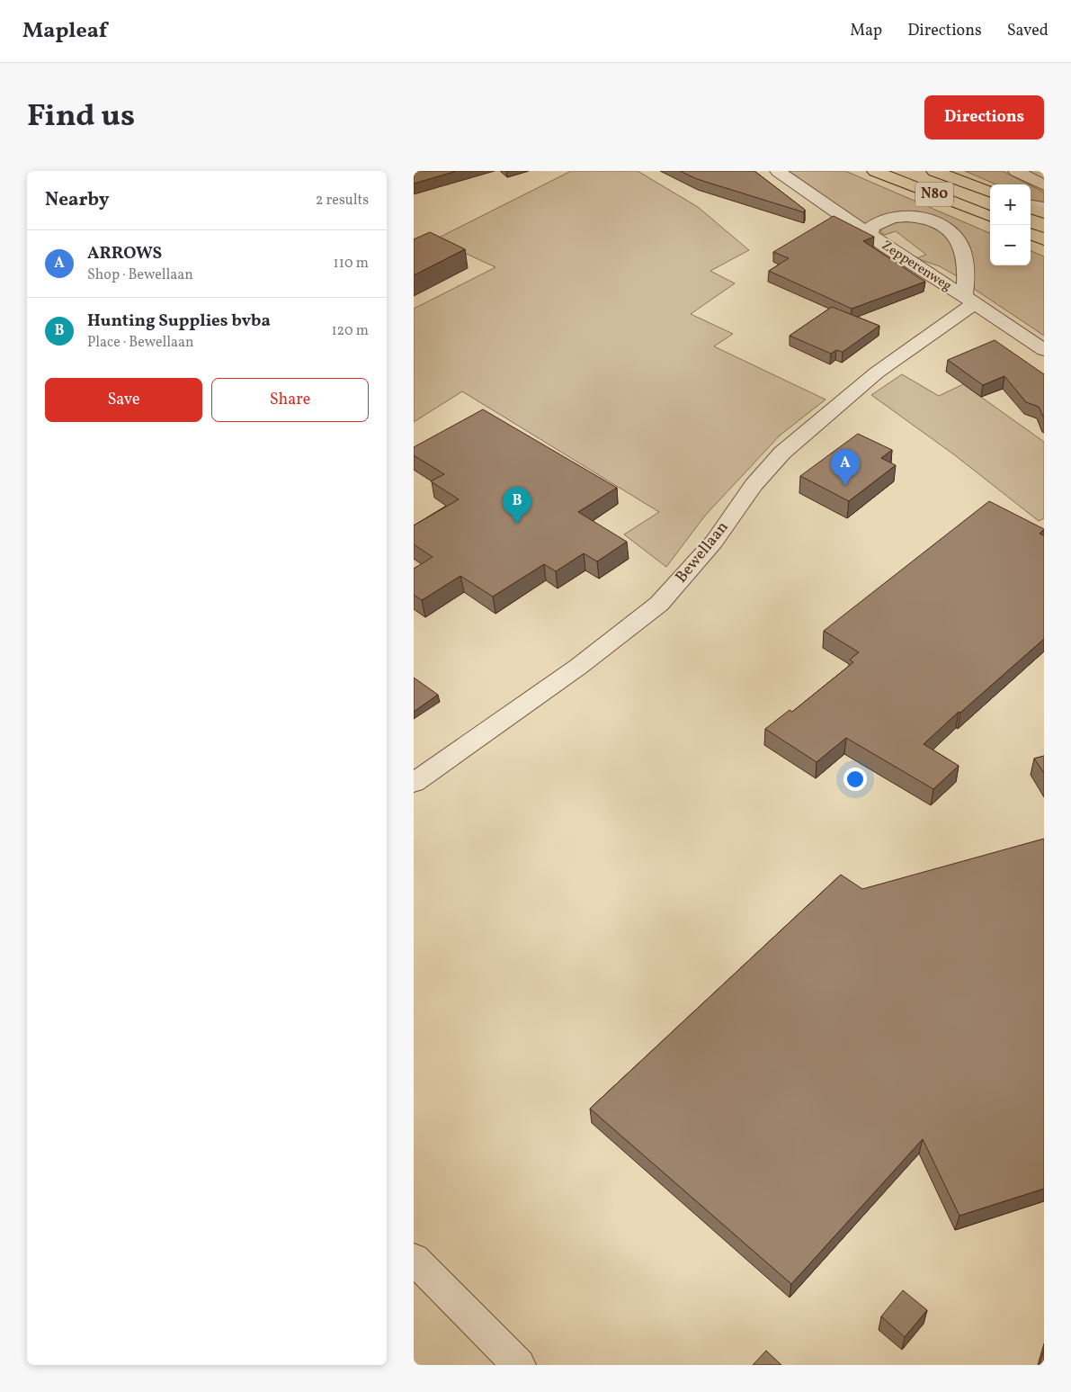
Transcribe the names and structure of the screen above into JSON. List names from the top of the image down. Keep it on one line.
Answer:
{"streets":{"highway":["N80"],"street":["Zepperenweg","Bewellaan"]},"crossings":[["Zepperenweg","Bewellaan"]],"page":{"header":"Mapleaf","nav":["Map","Directions","Saved"],"title":"Find us","buttons":["Directions",["Save","Share"]],"heading":["Nearby","2 results"],"map_buttons":["+","−"],"list":[{"mark":"A","name":"ARROWS","note":"Shop · Bewellaan","value":"110 m"},{"mark":"B","name":"Hunting Supplies bvba","note":"Place · Bewellaan","value":"120 m"}],"pins":["A","B"]}}
